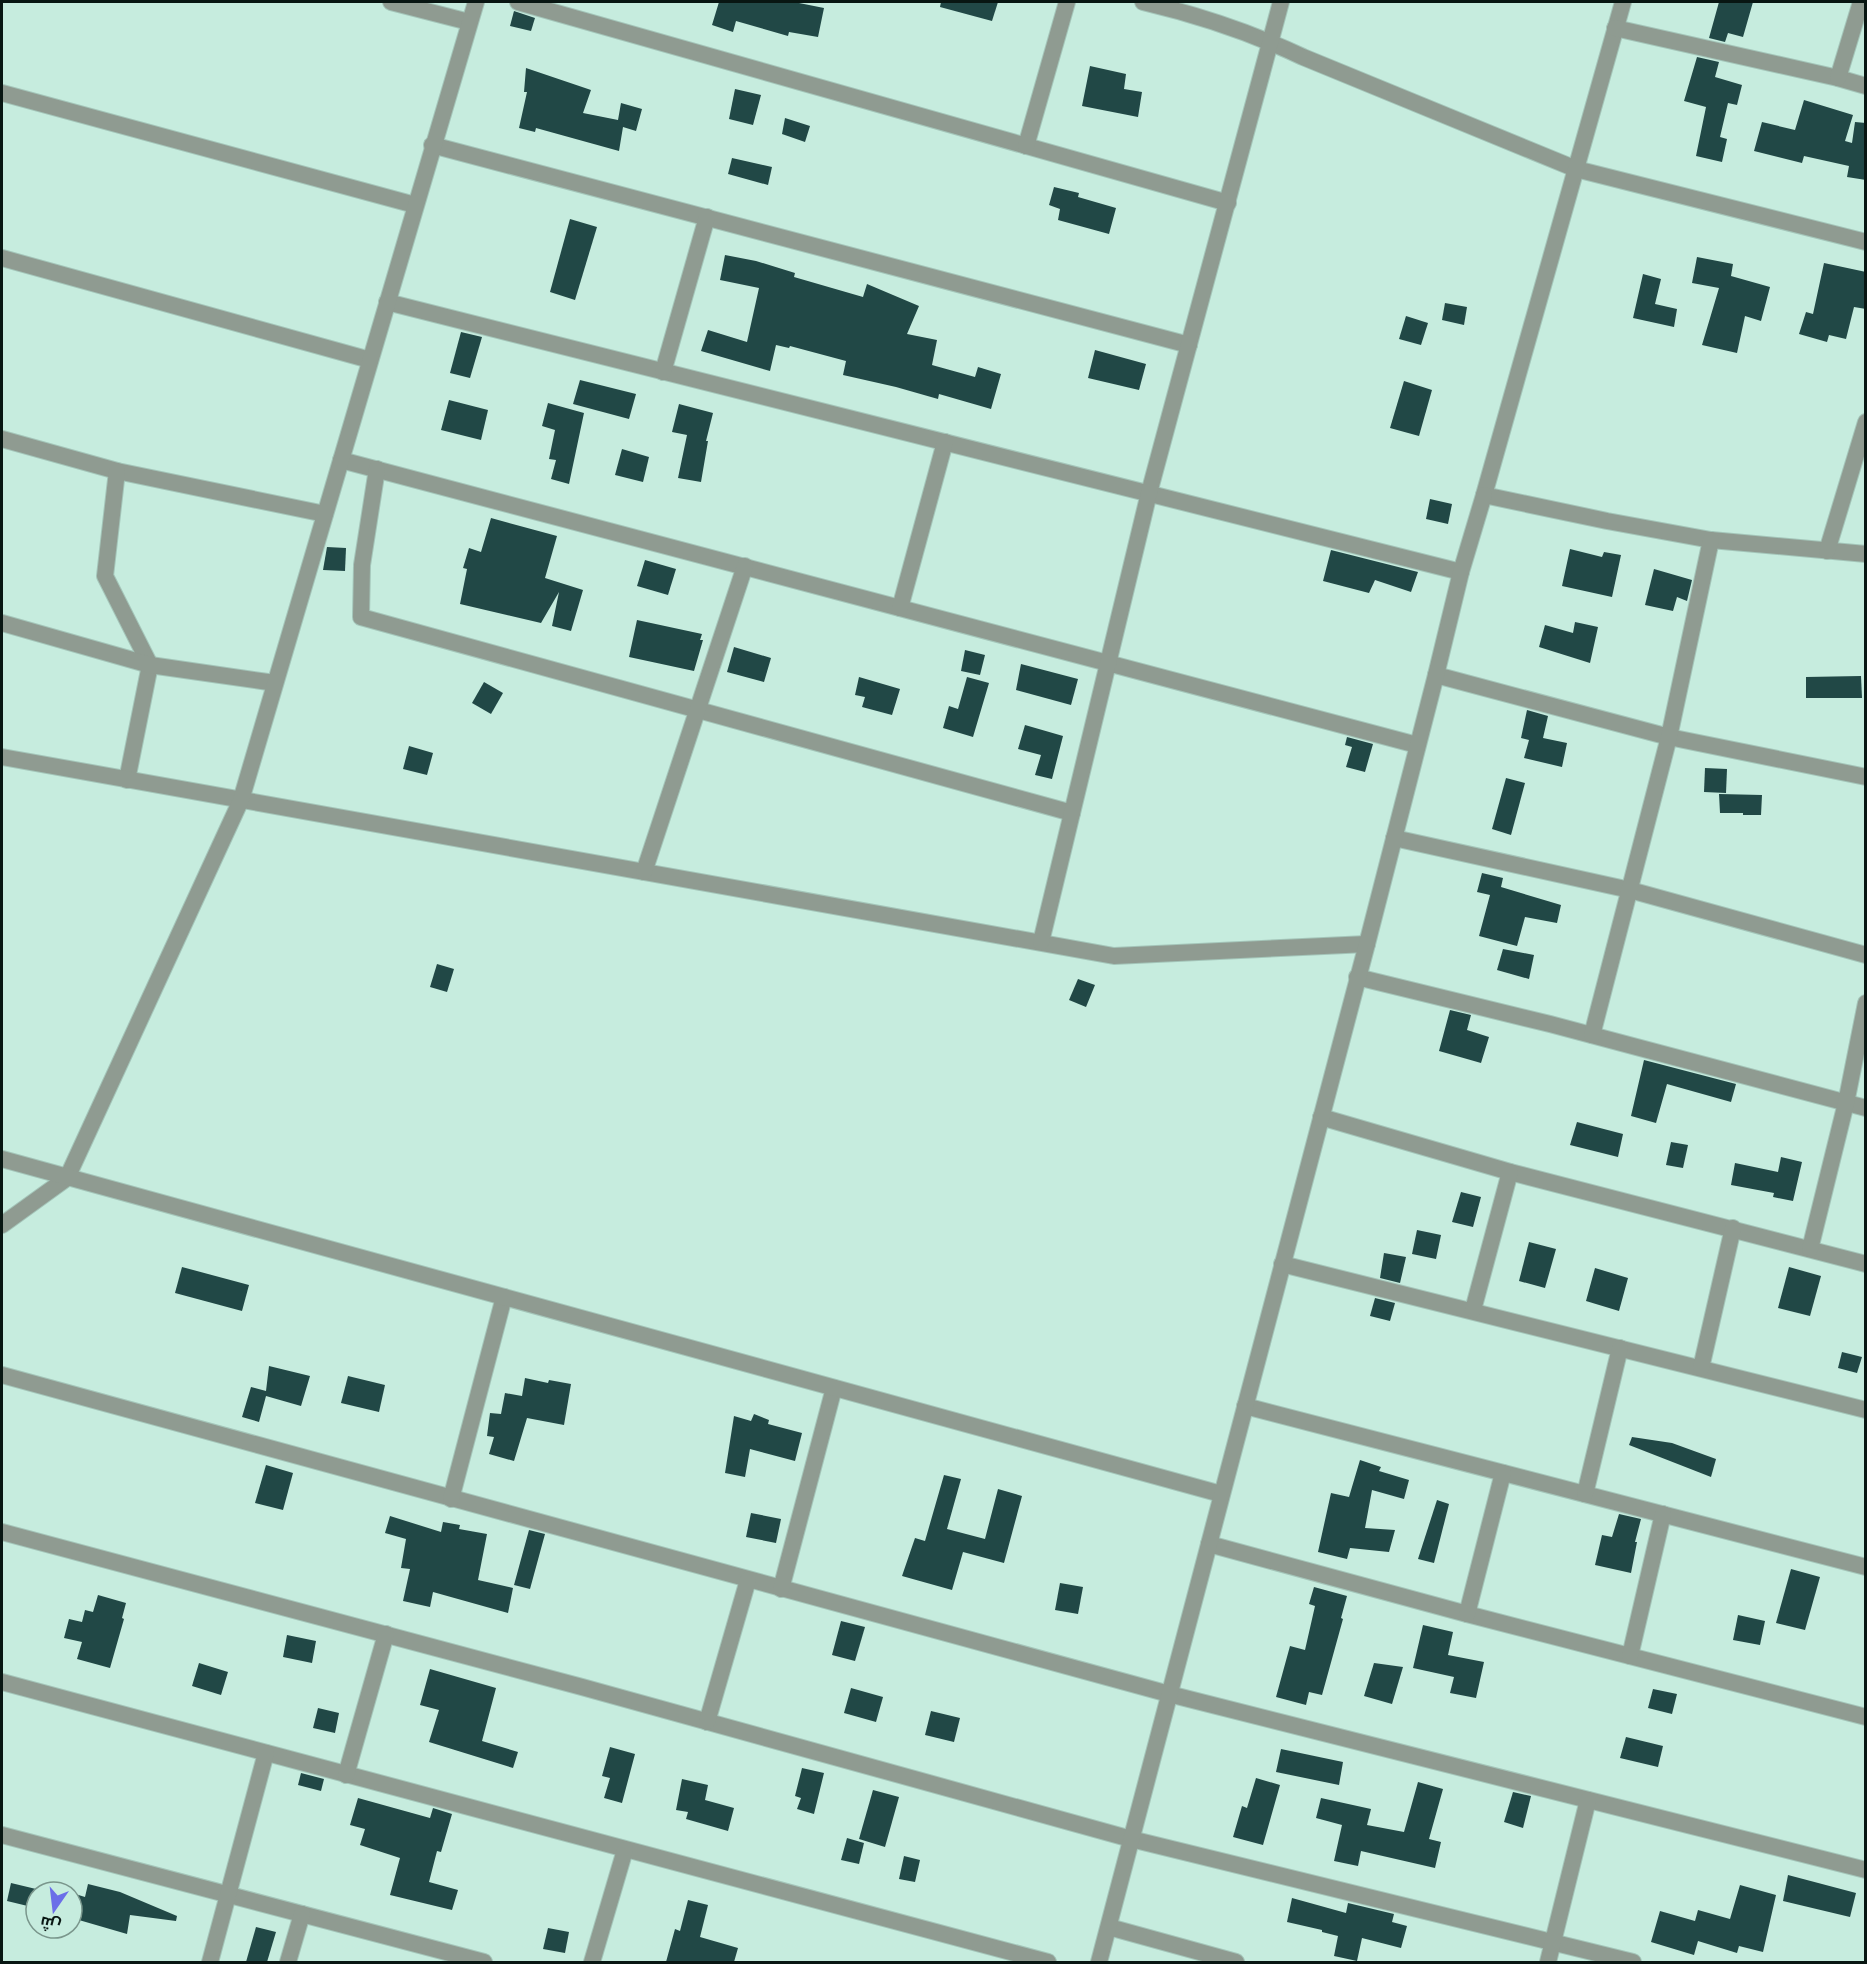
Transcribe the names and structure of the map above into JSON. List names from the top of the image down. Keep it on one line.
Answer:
{"north":"bottom"}
